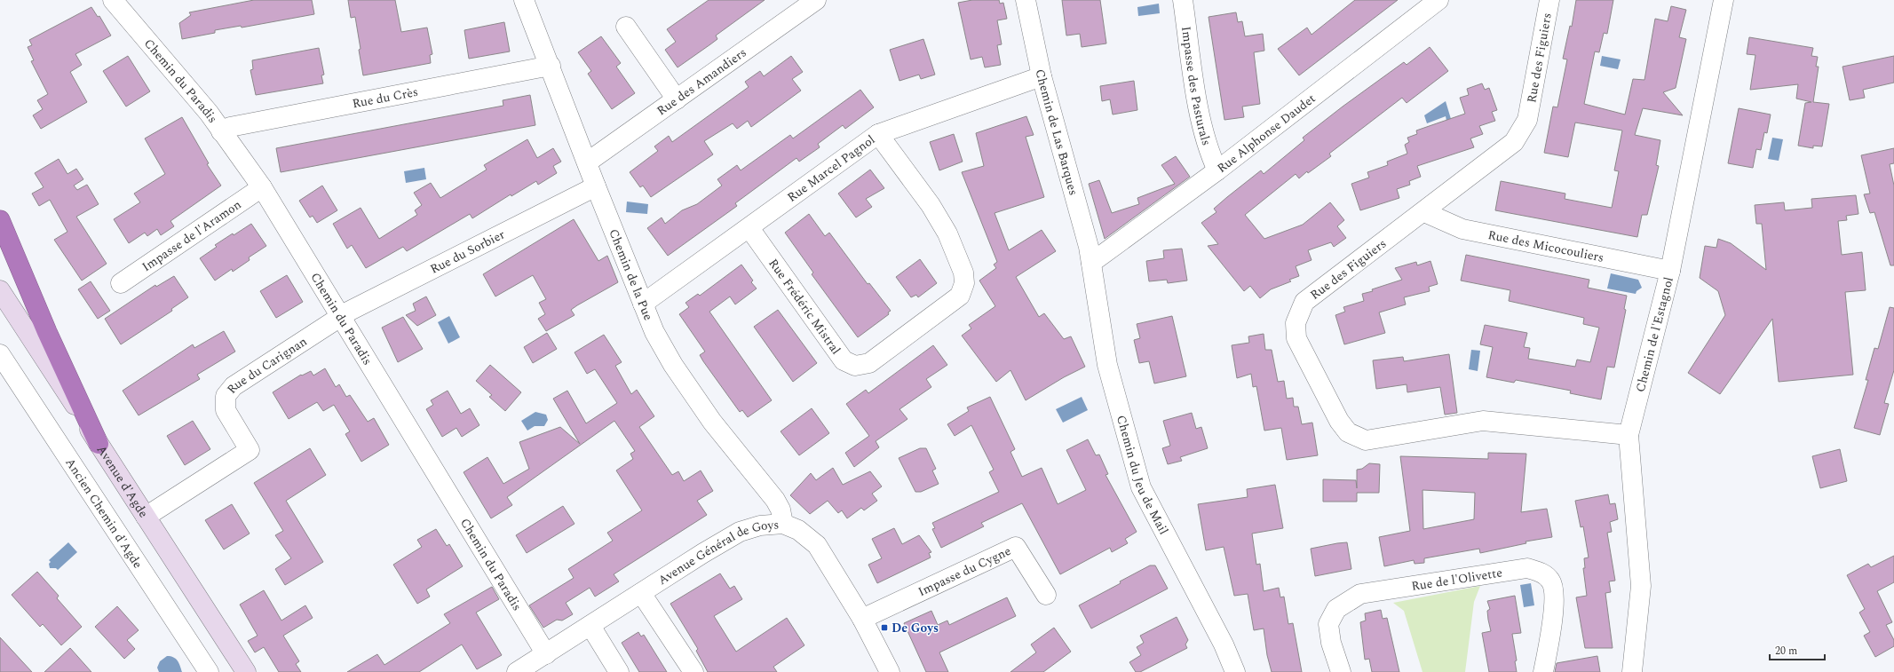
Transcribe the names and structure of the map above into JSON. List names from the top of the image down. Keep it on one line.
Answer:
{"streets":{"main road":["Avenue d'Agde"],"street":["Rue des Figuiers","Chemin du Paradis","Rue des Amandiers","Impasse des Pasturals","Rue du Crès","Chemin de Las Barques","Rue Alphonse Daudet","Rue Marcel Pagnol","Impasse de l'Aramon","Rue des Micocouliers","Rue du Sorbier","Chemin de la Pue","Rue Frédéric Mistral","Chemin de l'Estagnol","Rue du Carignan","Chemin du Jeu de Mail","Ancien Chemin d'Agde","Avenue Général de Goys","Impasse du Cygne","Rue de l'Olivette"]},"crossings":[["Rue des Figuiers","Rue des Micocouliers"],["Rue des Figuiers","Chemin de l'Estagnol"],["Chemin du Paradis","Rue du Crès"],["Chemin du Paradis","Impasse de l'Aramon"],["Chemin du Paradis","Rue du Sorbier"],["Chemin du Paradis","Rue du Carignan"],["Chemin du Paradis","Avenue Général de Goys"],["Rue des Amandiers","Chemin de la Pue"],["Impasse des Pasturals","Rue Alphonse Daudet"],["Rue du Crès","Chemin de la Pue"],["Chemin de Las Barques","Rue Alphonse Daudet"],["Chemin de Las Barques","Rue Marcel Pagnol"],["Chemin de Las Barques","Chemin du Jeu de Mail"],["Rue Alphonse Daudet","Chemin du Jeu de Mail"],["Rue Marcel Pagnol","Chemin de la Pue"],["Rue Marcel Pagnol","Rue Frédéric Mistral"],["Rue des Micocouliers","Chemin de l'Estagnol"],["Rue du Sorbier","Chemin de la Pue"],["Rue du Sorbier","Rue du Carignan"],["Chemin de la Pue","Avenue Général de Goys"],["Rue du Carignan","Avenue d'Agde"],["Avenue Général de Goys","Impasse du Cygne"]],"places":{"transit":["De Goys"]},"scale_bar":"20 m"}
